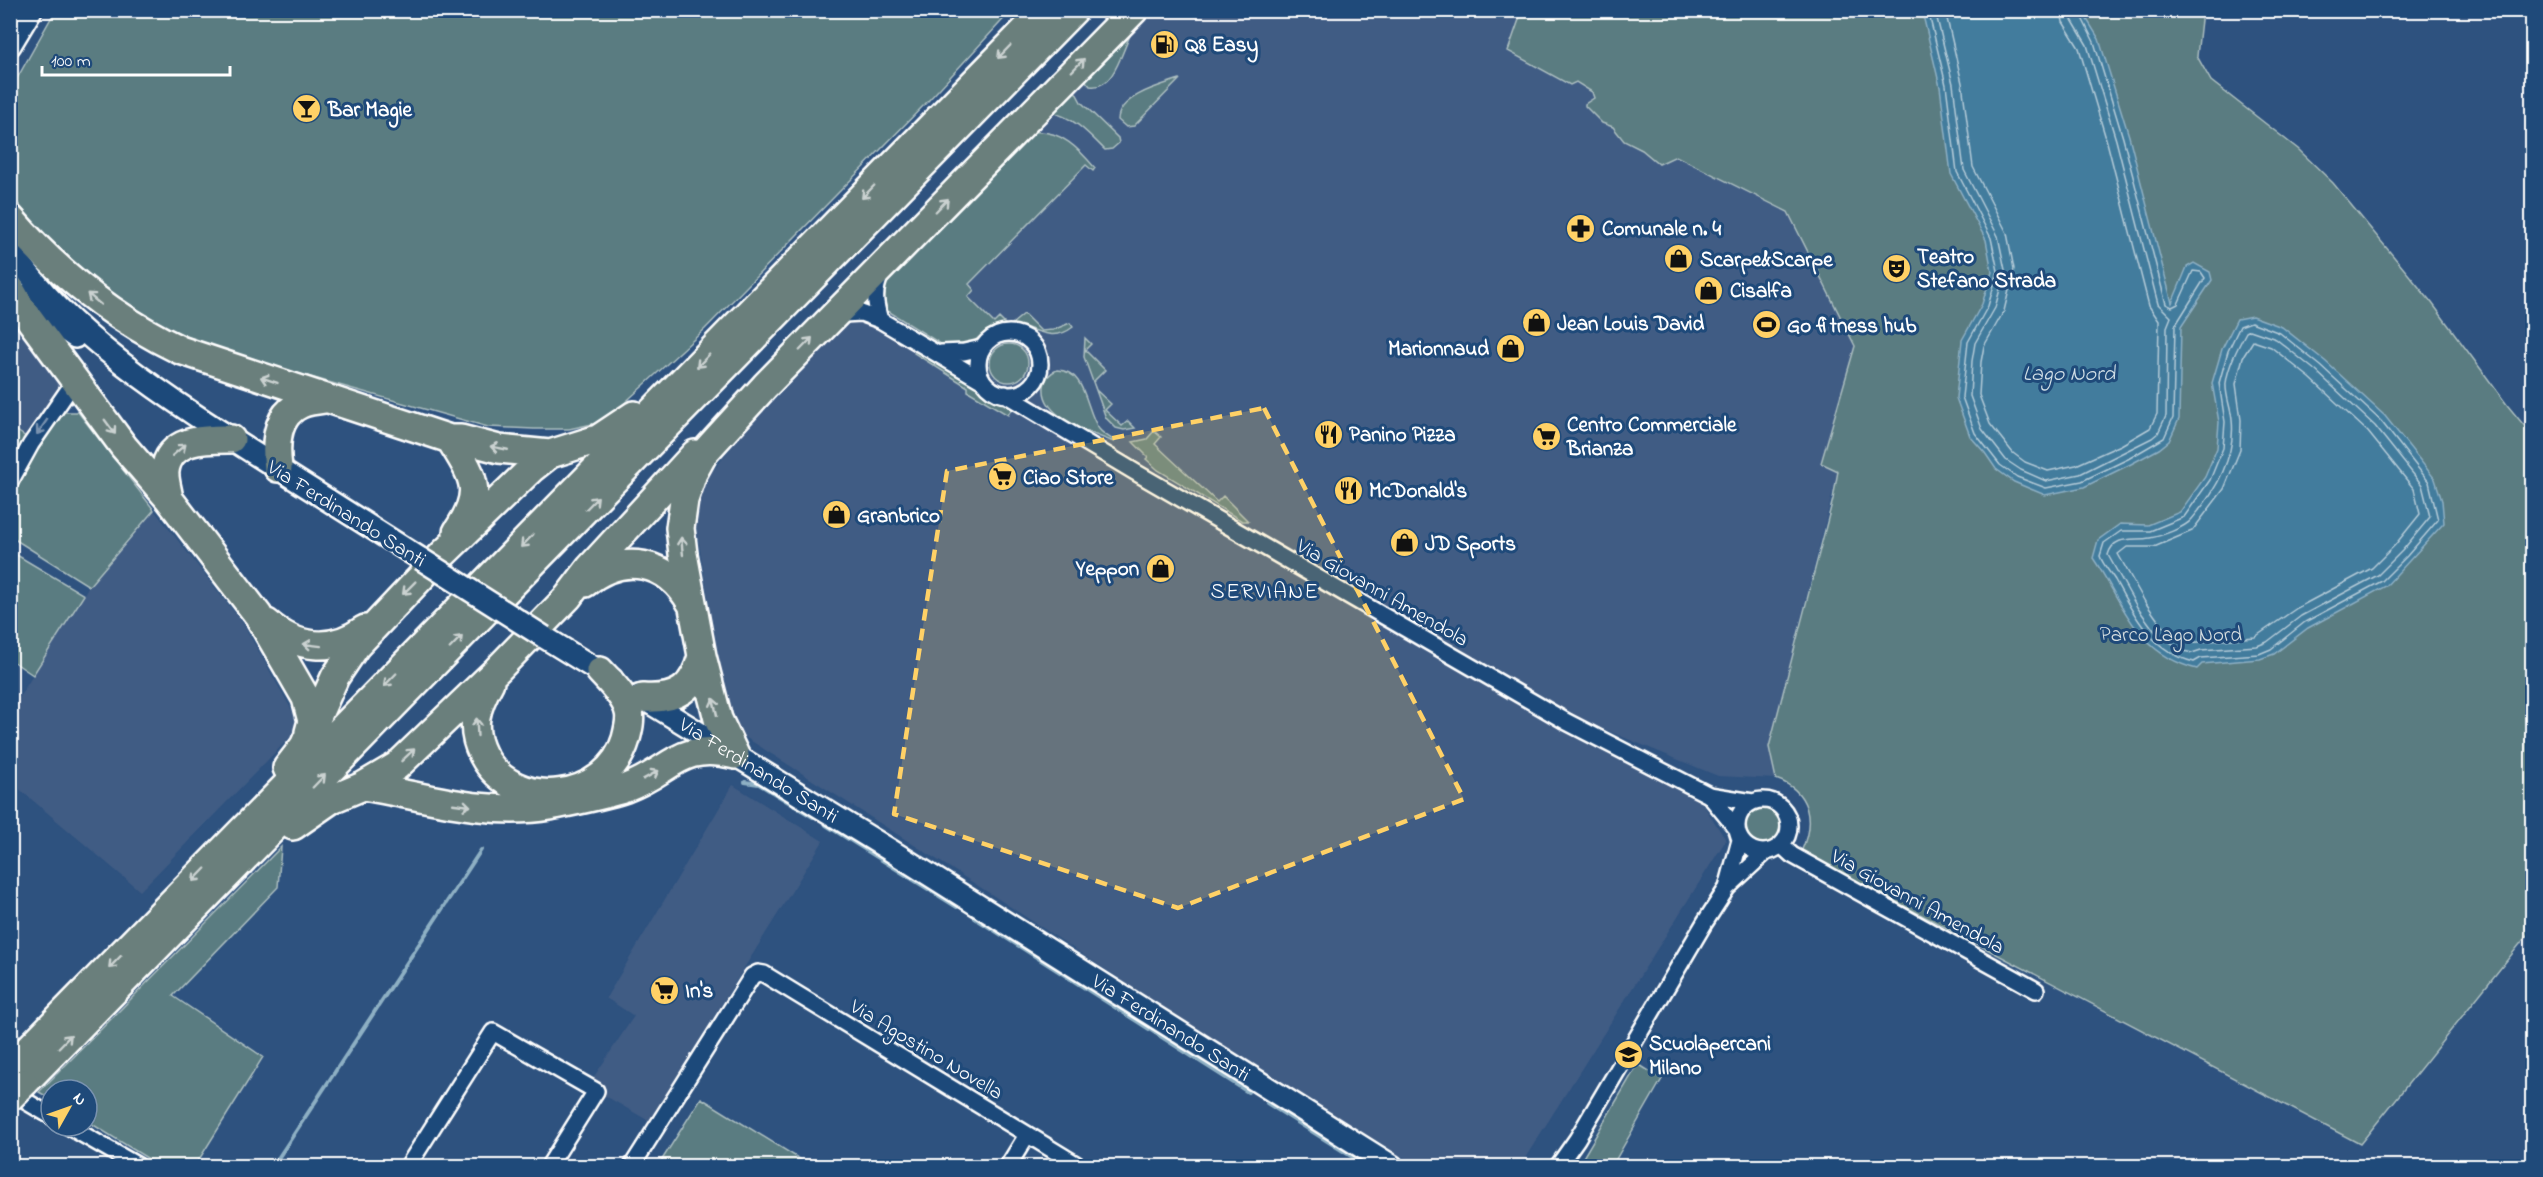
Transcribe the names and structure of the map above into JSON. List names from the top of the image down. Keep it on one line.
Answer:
{"streets":{"main road":["Via Ferdinando Santi"],"street":["Via Giovanni Amendola","Via Agostino Novella"]},"districts":["SERVIANE"],"water":["Lago Nord"],"parks":["Parco Lago Nord"],"places":{"fuel station":["Q8 Easy"],"bar":["Bar Magie"],"pharmacy":["Comunale n. 4"],"shop":["Scarpe&Scarpe","Cisalfa","Jean Louis David","Marionnaud","Granbrico","JD Sports","Yeppon"],"theatre":["Teatro Stefano Strada"],"sports":["Go fitness hub"],"restaurant":["Panino Pizza","McDonald's"],"supermarket":["Centro Commerciale Brianza","Ciao Store","In's"],"school or university":["Scuolapercani Milano"]},"scale_bar":"100 m","north":"top right"}
